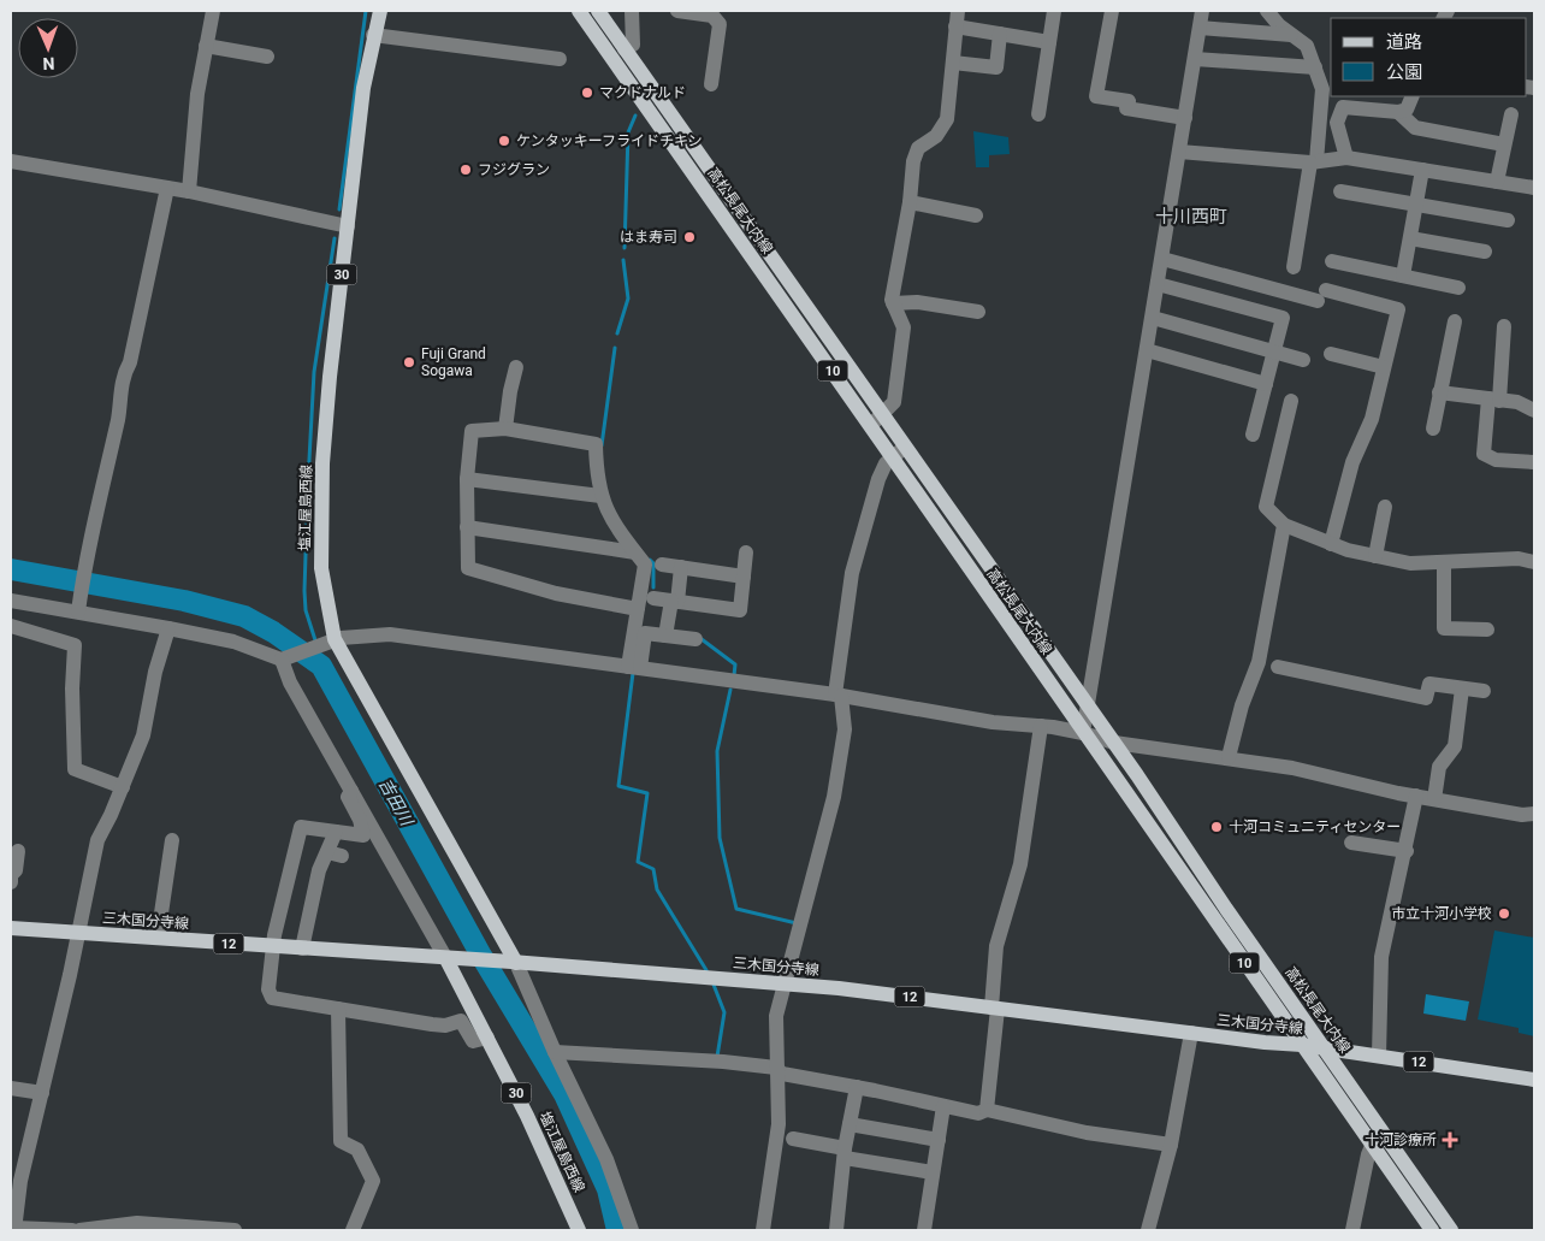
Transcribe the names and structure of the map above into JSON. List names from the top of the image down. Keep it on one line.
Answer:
{"streets":{"main road":["高松長尾大内線","30","10","塩江屋島西線","三木国分寺線","12"]},"crossings":[["高松長尾大内線","三木国分寺線"],["塩江屋島西線","三木国分寺線"]],"districts":["十川西町"],"water":["吉田川"],"places":{"other":["マクドナルド","ケンタッキーフライドチキン","フジグラン","はま寿司","Fuji Grand Sogawa","十河コミュニティセンター","市立十河小学校"],"health":["十河診療所"]},"legend":["道路","公園"],"north":"bottom"}
